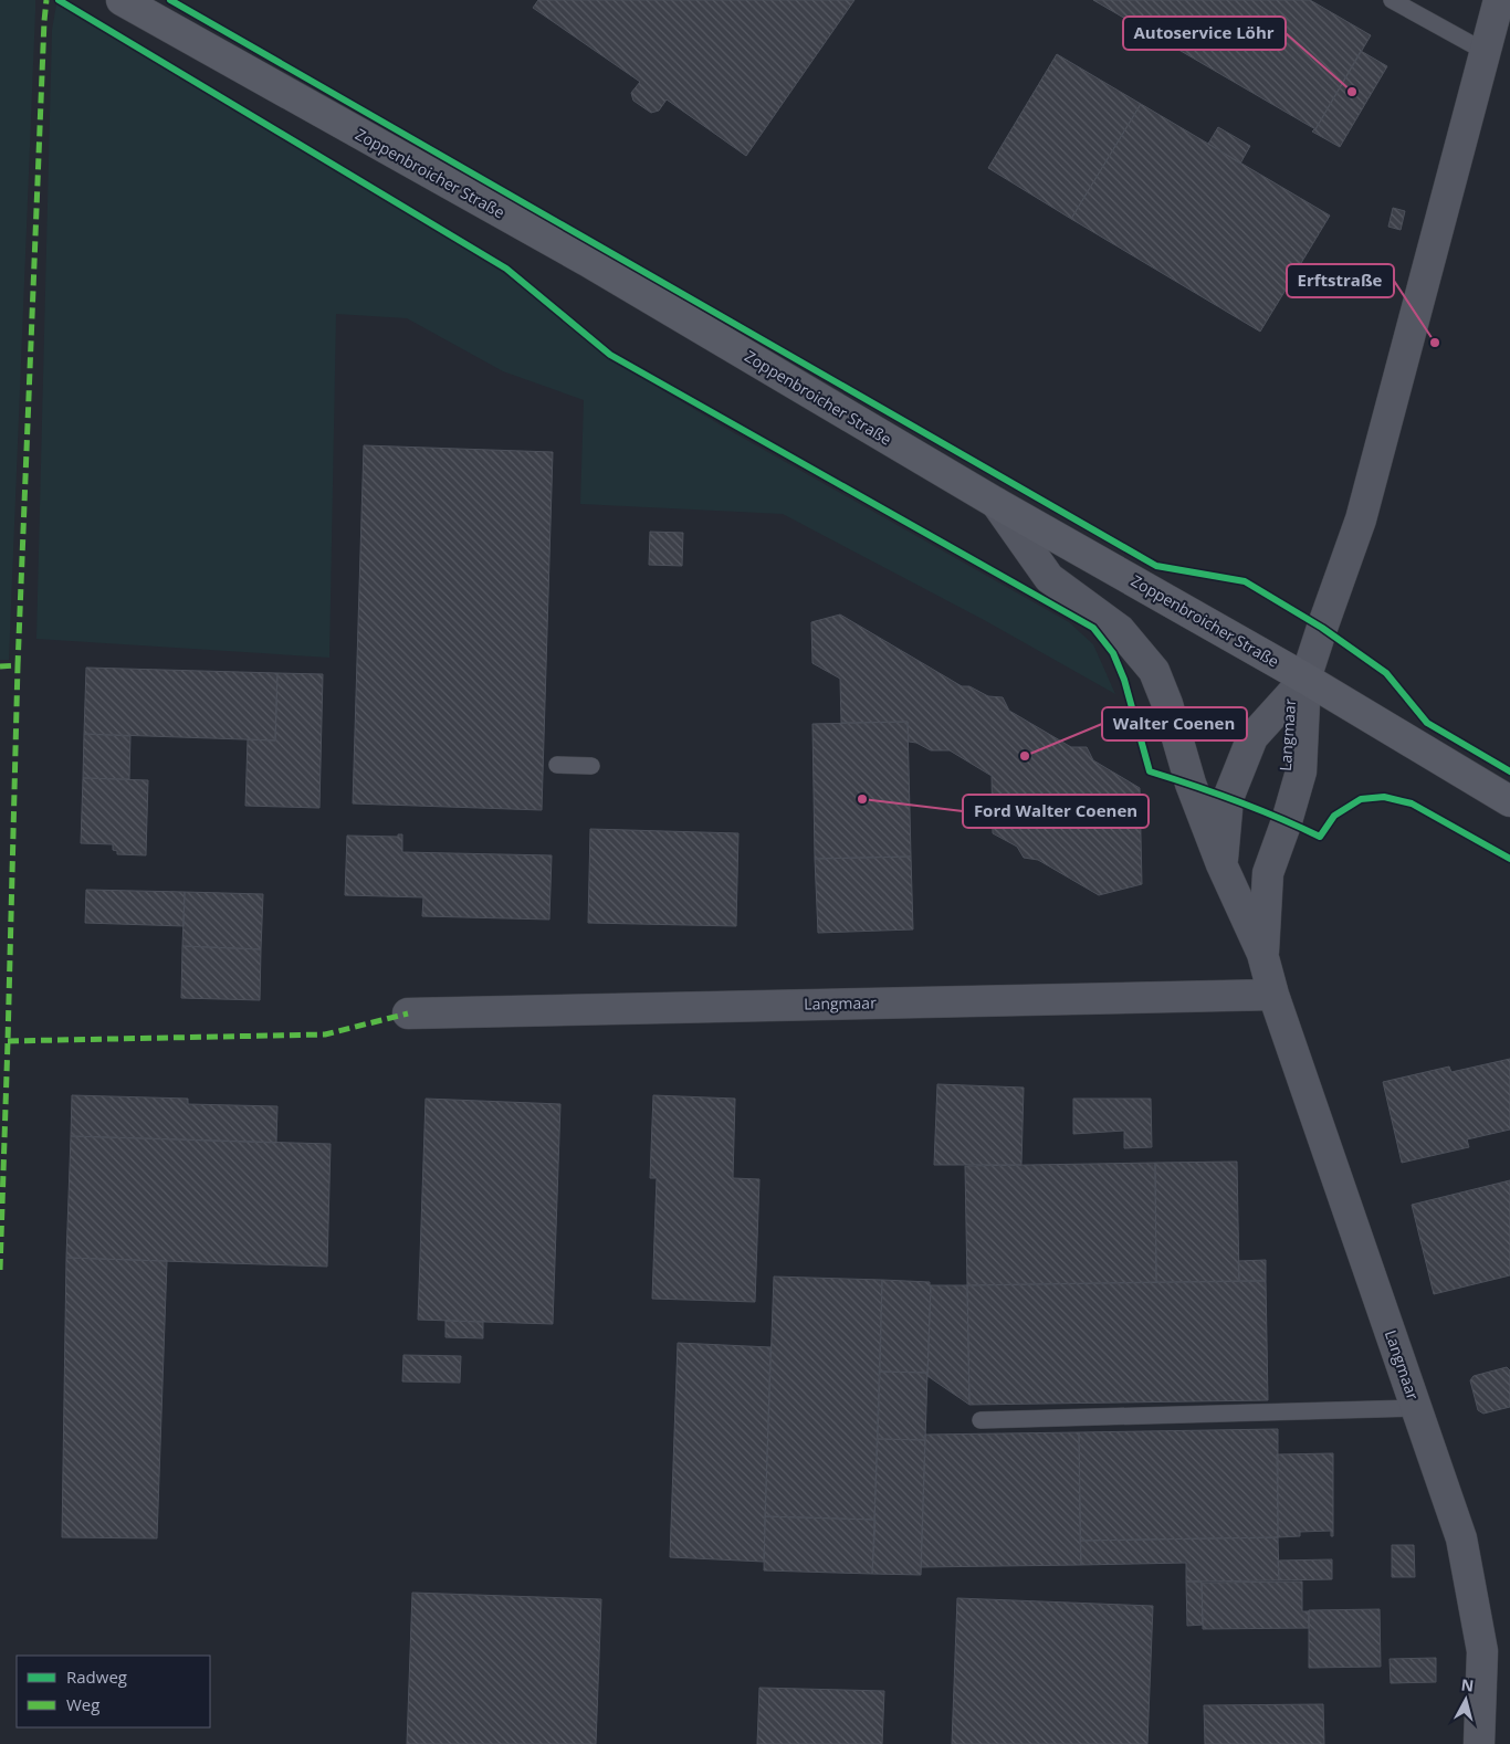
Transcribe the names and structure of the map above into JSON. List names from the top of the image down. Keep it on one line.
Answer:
{"streets":{"main road":["Zoppenbroicher Straße"],"street":["Langmaar"]},"crossings":[["Zoppenbroicher Straße","Langmaar"]],"places":["Autoservice Löhr","Erftstraße","Walter Coenen","Ford Walter Coenen"],"legend":["Radweg","Weg"],"north":"top"}
